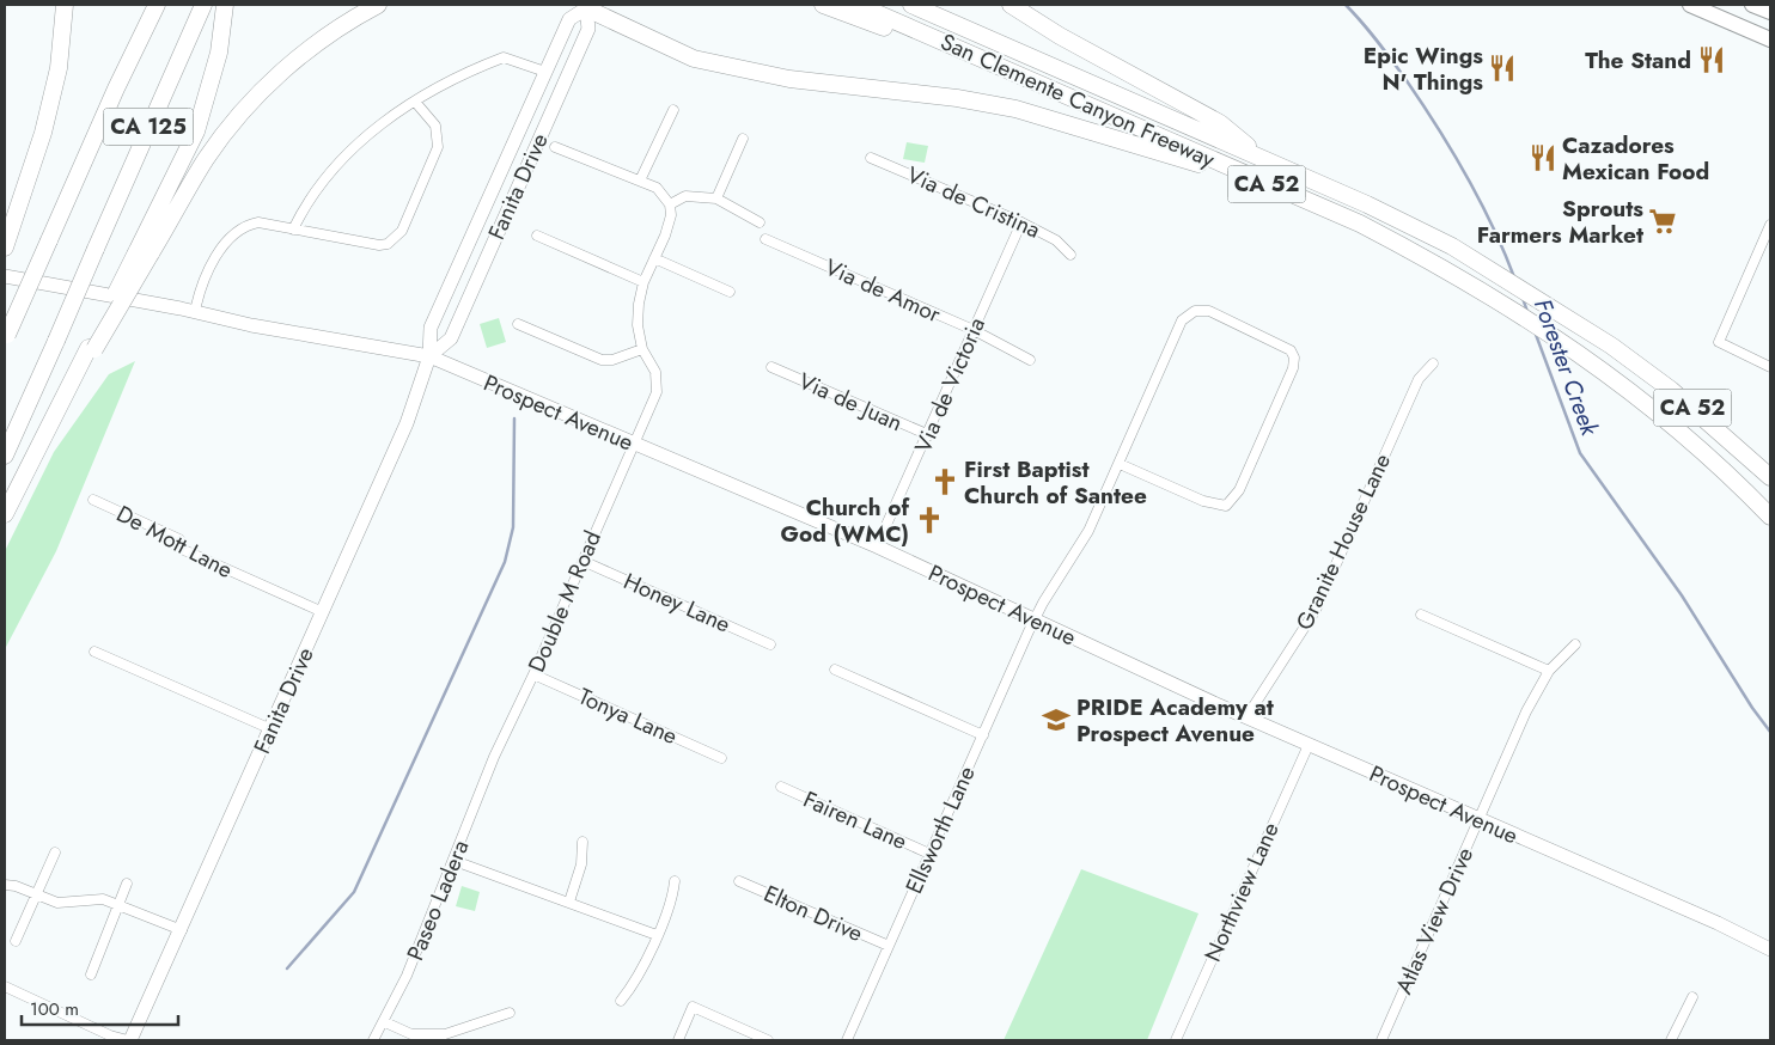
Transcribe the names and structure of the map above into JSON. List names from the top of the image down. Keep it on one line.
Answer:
{"streets":{"highway":["San Clemente Canyon Freeway","CA 125","CA 52"],"main road":["Fanita Drive","Prospect Avenue"],"street":["Via de Cristina","Via de Amor","Via de Victoria","Via de Juan","De Mott Lane","Granite House Lane","Double M Road","Honey Lane","Tonya Lane","Fairen Lane","Ellsworth Lane","Northview Lane","Paseo Ladera","Elton Drive","Atlas View Drive"]},"crossings":[["Fanita Drive","Prospect Avenue"],["Fanita Drive","De Mott Lane"],["Via de Cristina","Via de Victoria"],["Via de Amor","Via de Victoria"],["Via de Victoria","Via de Juan"],["Via de Victoria","Prospect Avenue"],["Prospect Avenue","Granite House Lane"],["Prospect Avenue","Double M Road"],["Prospect Avenue","Ellsworth Lane"],["Prospect Avenue","Northview Lane"],["Prospect Avenue","Atlas View Drive"],["Double M Road","Honey Lane"],["Double M Road","Tonya Lane"],["Double M Road","Paseo Ladera"],["Fairen Lane","Ellsworth Lane"],["Ellsworth Lane","Elton Drive"]],"water":["Forester Creek"],"places":{"restaurant":["The Stand","Epic Wings N' Things","Cazadores Mexican Food"],"supermarket":["Sprouts Farmers Market"],"church":["First Baptist Church of Santee","Church of God (WMC)"],"school or university":["PRIDE Academy at Prospect Avenue"]},"scale_bar":"100 m"}
